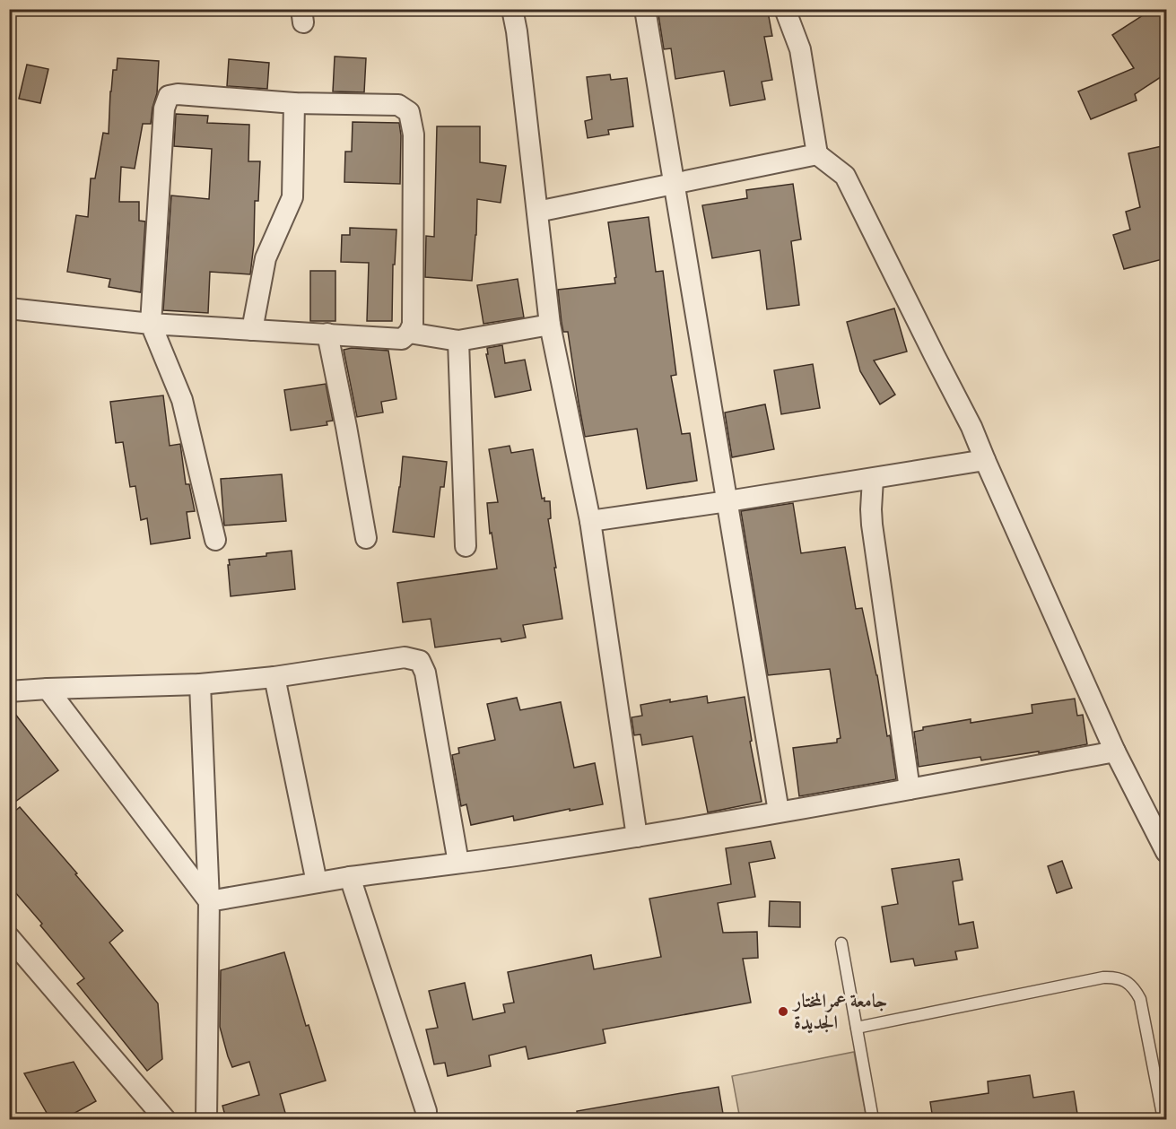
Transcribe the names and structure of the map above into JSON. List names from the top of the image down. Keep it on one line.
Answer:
{"places":["جامعة عمرالمختار الجديدة"]}
